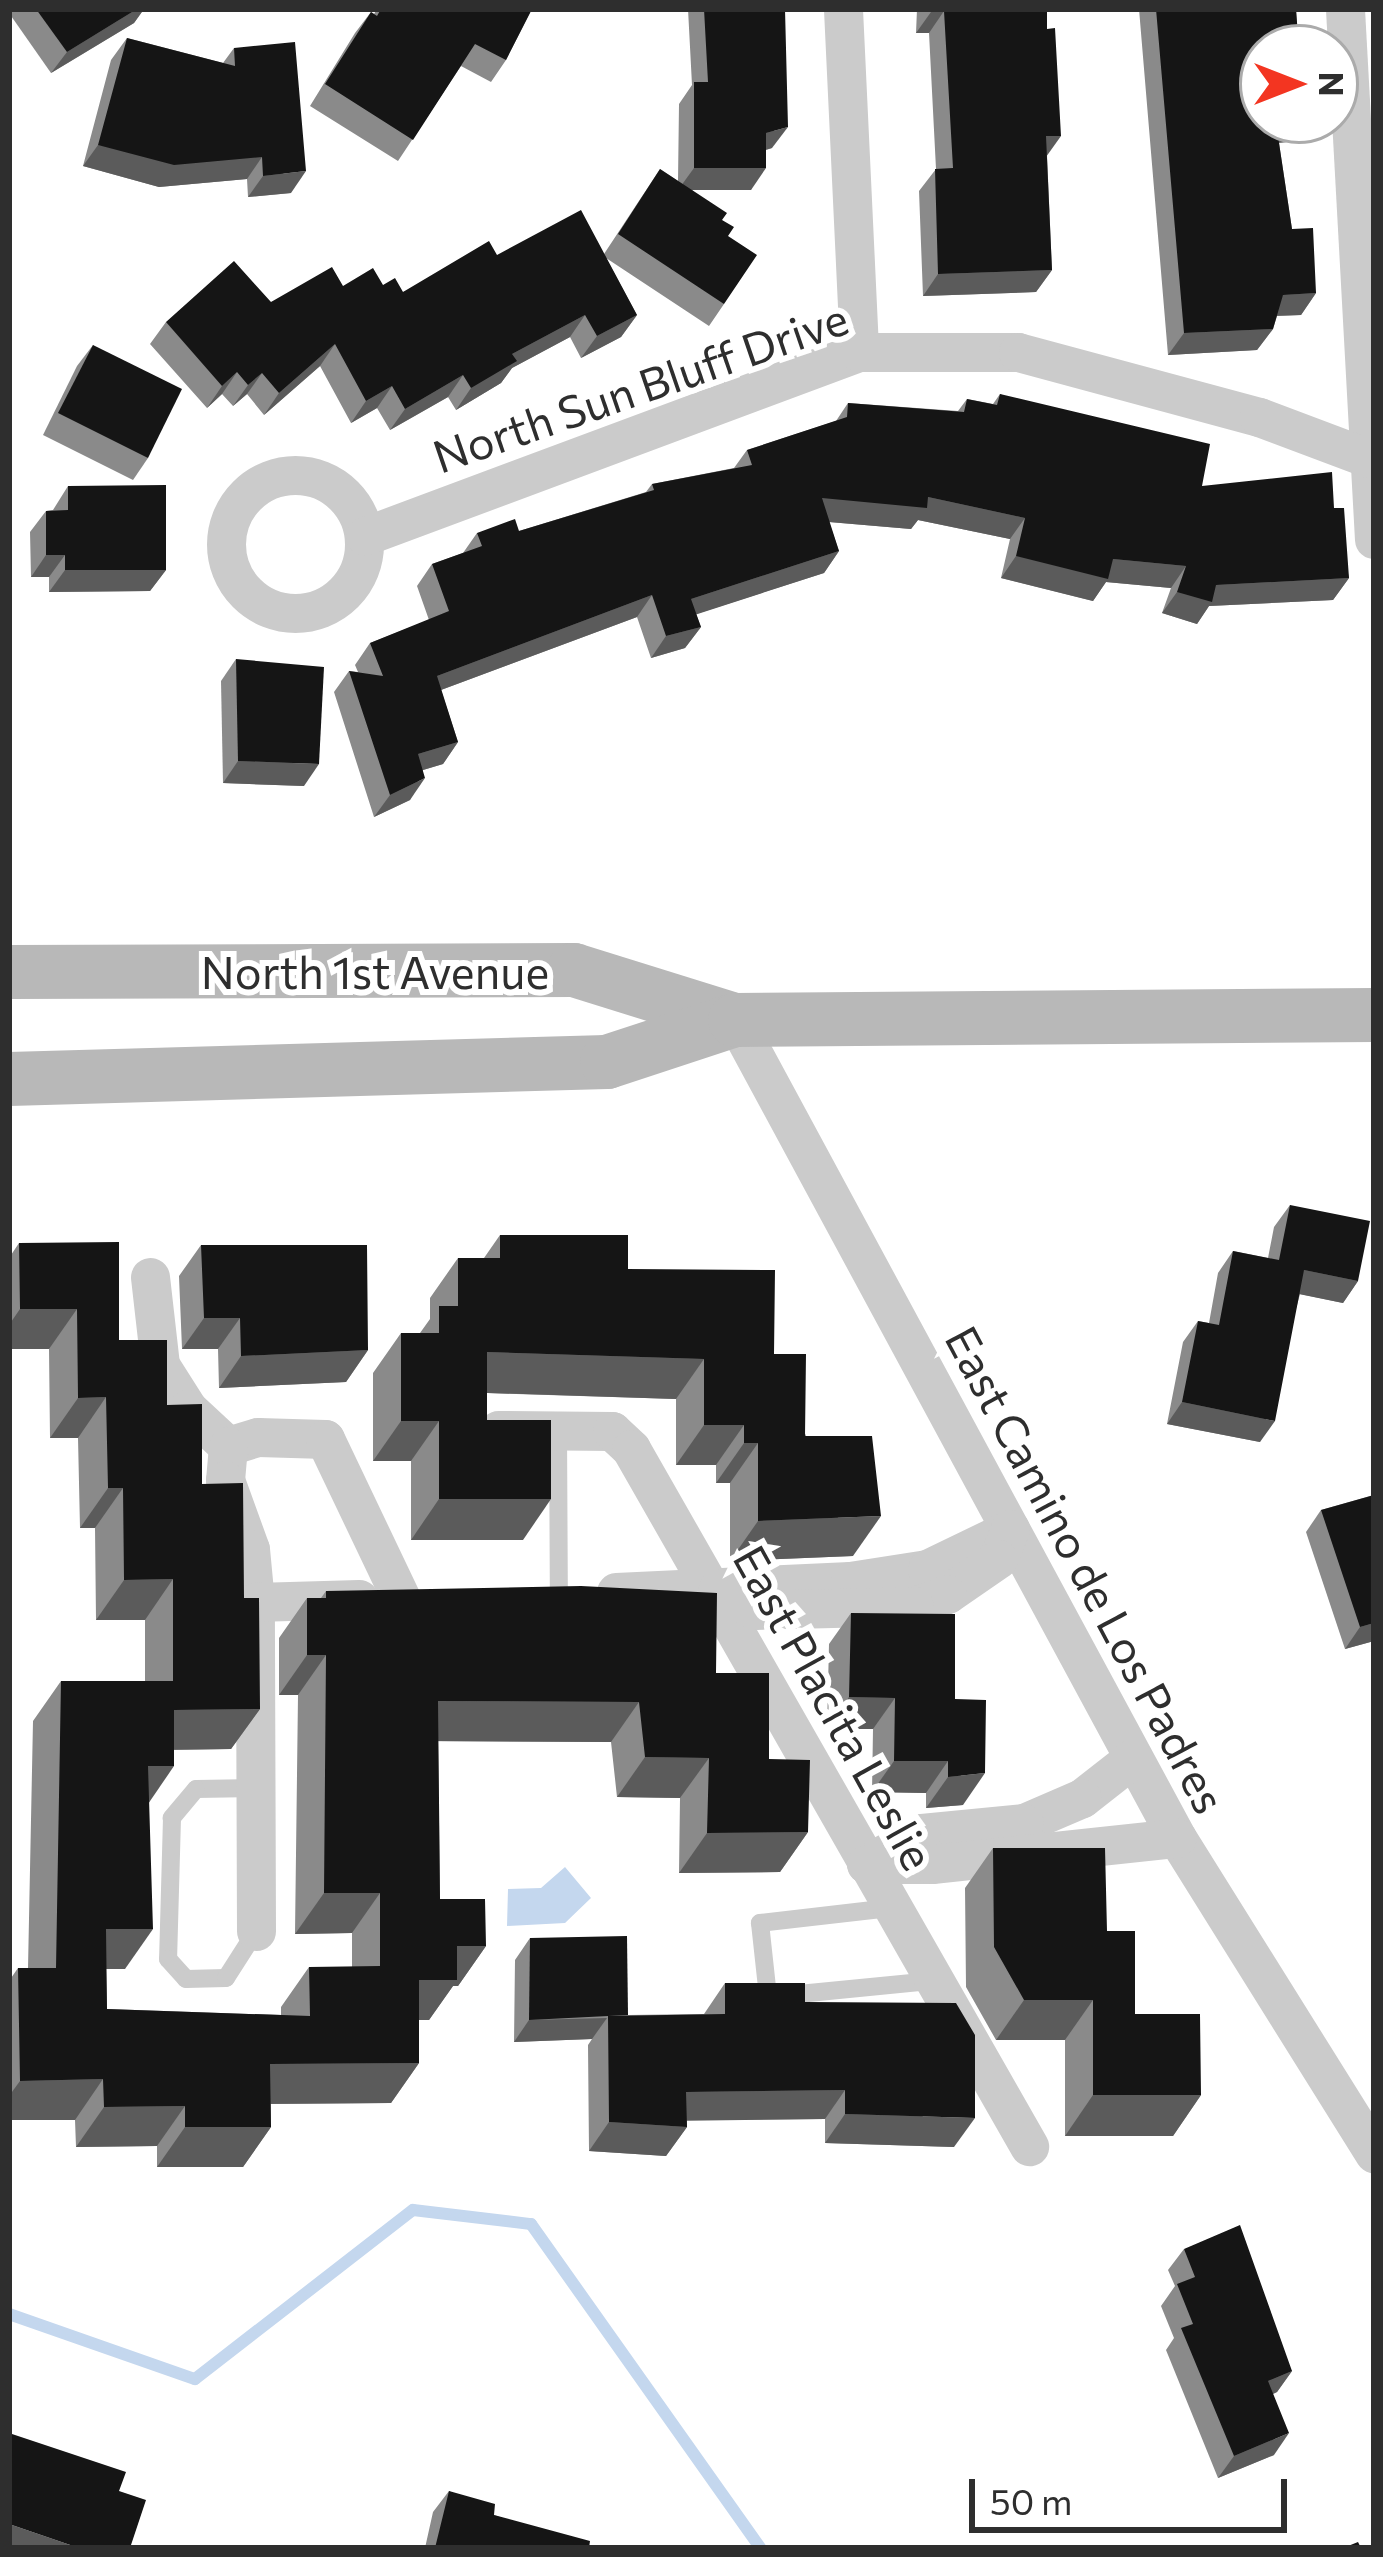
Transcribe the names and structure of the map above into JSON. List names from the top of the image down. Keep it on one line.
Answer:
{"streets":{"main road":["North 1st Avenue"],"street":["North Sun Bluff Drive","East Camino de Los Padres","East Placita Leslie"]},"crossings":[["North 1st Avenue","East Camino de Los Padres"]],"scale_bar":"50 m","north":"right"}
